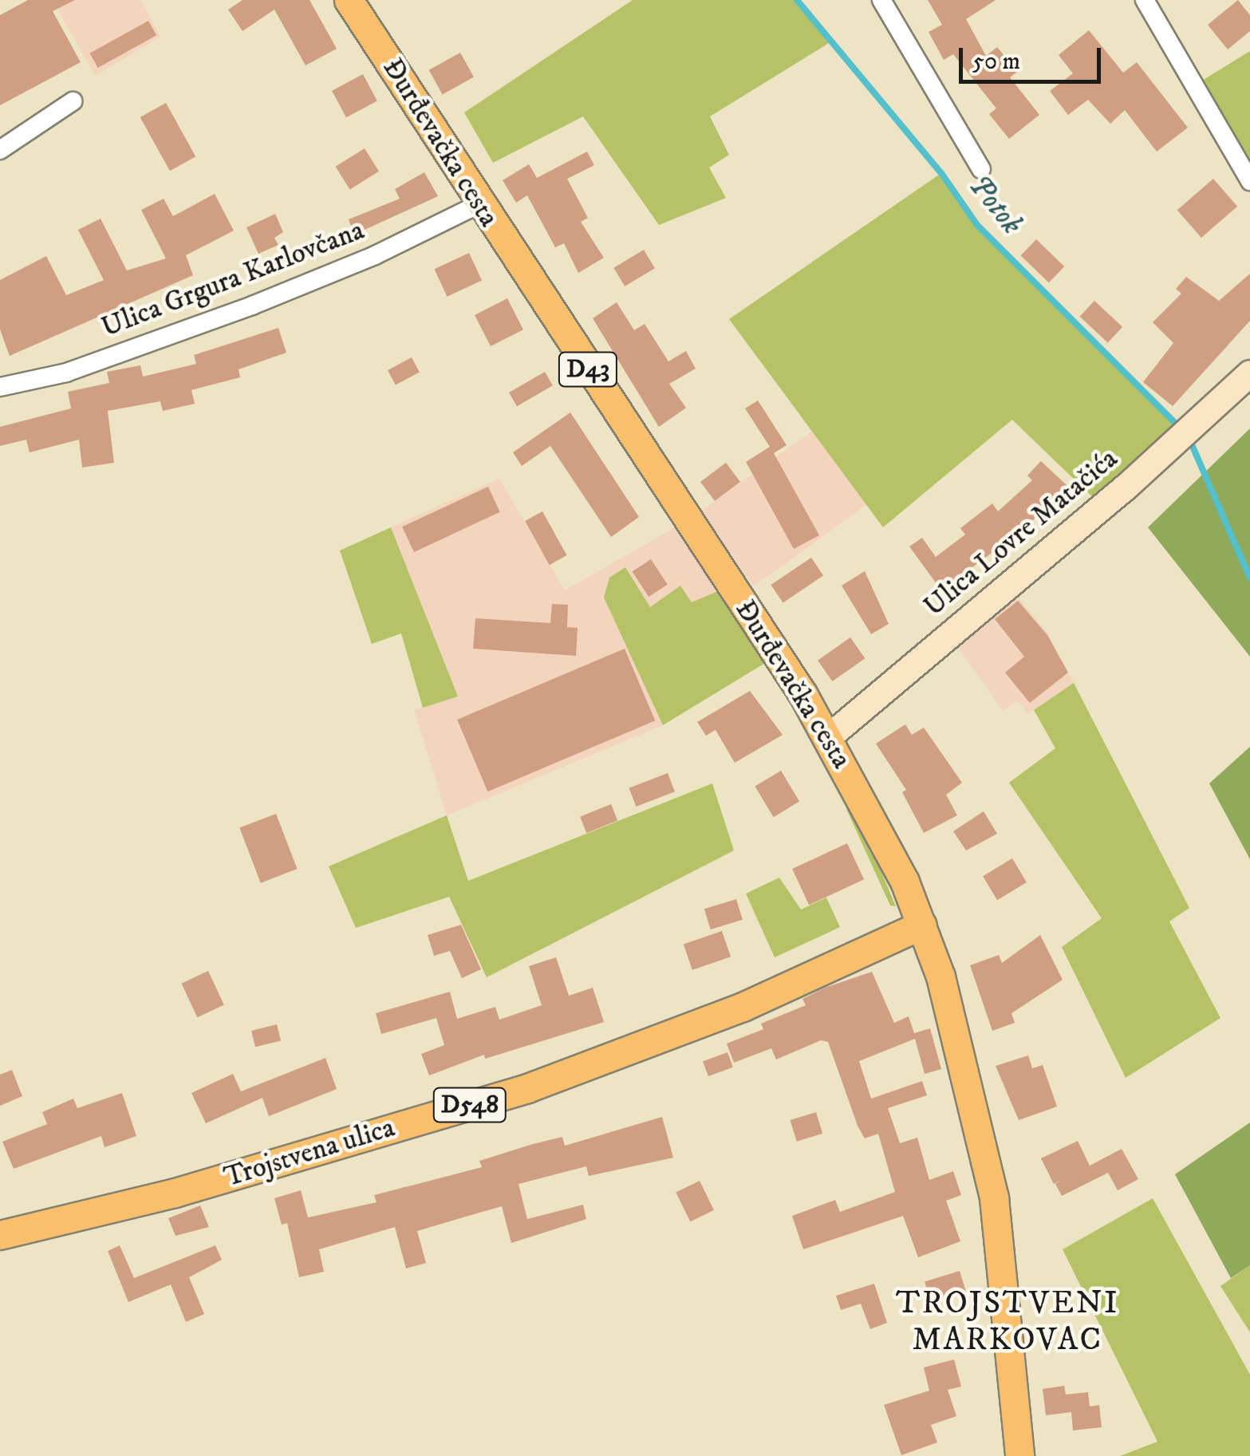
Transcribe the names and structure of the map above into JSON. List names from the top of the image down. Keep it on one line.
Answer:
{"streets":{"main road":["Đurđevačka cesta","D43","Ulica Lovre Matačića","D548","Trojstvena ulica"],"street":["Ulica Grgura Karlovčana"]},"crossings":[["Đurđevačka cesta","Ulica Grgura Karlovčana"],["Đurđevačka cesta","Ulica Lovre Matačića"],["Đurđevačka cesta","Trojstvena ulica"]],"districts":["TROJSTVENI MARKOVAC"],"water":["Potok"],"scale_bar":"50 m"}
